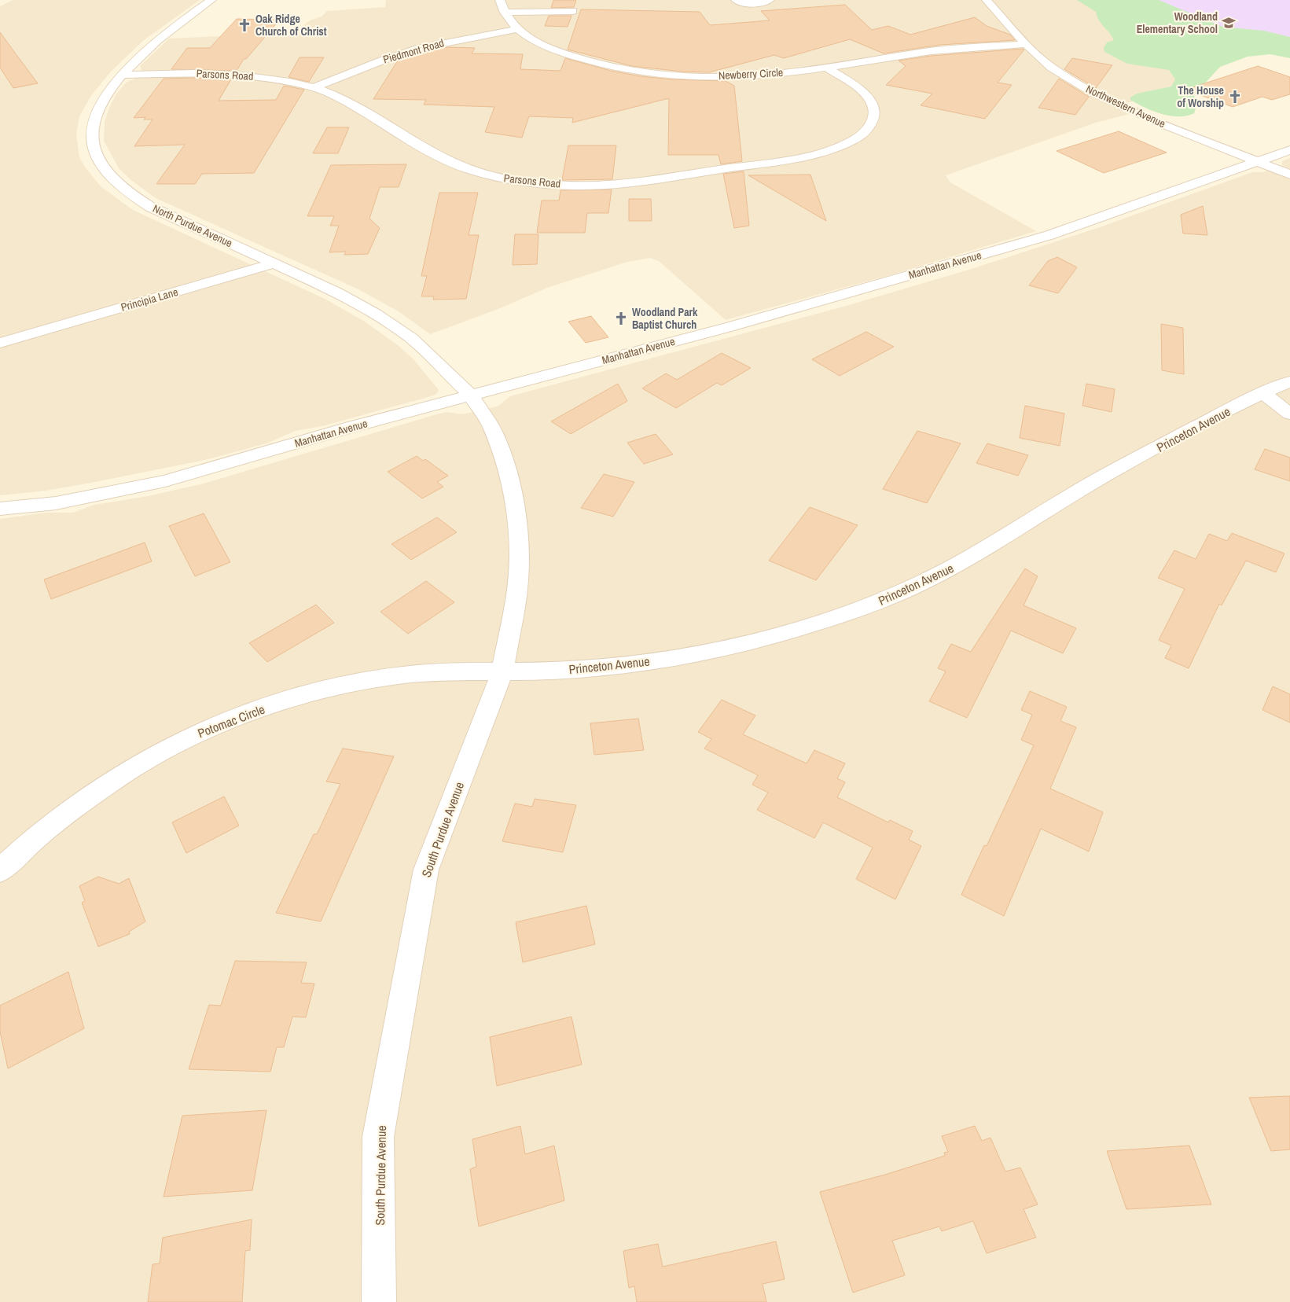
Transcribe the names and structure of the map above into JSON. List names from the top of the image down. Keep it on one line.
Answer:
{"streets":{"street":["Piedmont Road","Newberry Circle","Parsons Road","Northwestern Avenue","North Purdue Avenue","Manhattan Avenue","Principia Lane","Princeton Avenue","Potomac Circle","South Purdue Avenue"]},"crossings":[["Piedmont Road","Newberry Circle"],["Piedmont Road","Parsons Road"],["Newberry Circle","Parsons Road"],["Newberry Circle","Northwestern Avenue"],["Parsons Road","North Purdue Avenue"],["Northwestern Avenue","Manhattan Avenue"],["North Purdue Avenue","Manhattan Avenue"],["North Purdue Avenue","Principia Lane"],["North Purdue Avenue","South Purdue Avenue"],["Manhattan Avenue","South Purdue Avenue"],["Princeton Avenue","Potomac Circle"],["Princeton Avenue","South Purdue Avenue"],["Potomac Circle","South Purdue Avenue"]],"places":{"school or university":["Woodland Elementary School"],"church":["Oak Ridge Church of Christ","The House of Worship","Woodland Park Baptist Church"]}}
